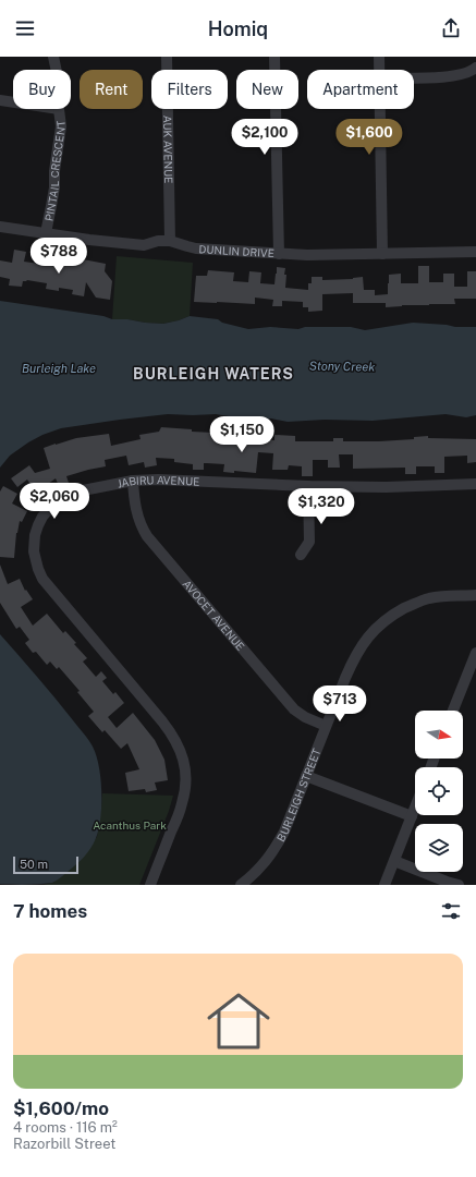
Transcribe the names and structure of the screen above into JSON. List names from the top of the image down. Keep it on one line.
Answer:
{"streets":{"street":["AUK AVENUE","PINTAIL CRESCENT","DUNLIN DRIVE","JABIRU AVENUE","AVOCET AVENUE","BURLEIGH STREET"]},"crossings":[["AUK AVENUE","DUNLIN DRIVE"],["PINTAIL CRESCENT","DUNLIN DRIVE"],["JABIRU AVENUE","AVOCET AVENUE"],["AVOCET AVENUE","BURLEIGH STREET"]],"districts":["BURLEIGH WATERS"],"water":["Stony Creek","Burleigh Lake"],"parks":["Acanthus Park"],"scale_bar":"50 m","north":"right","page":{"header":"Homiq","chip":["Buy","Rent","Filters","New","Apartment"],"price":["$2,100","$1,600","$788","$1,150","$2,060","$1,320","$713"],"scale":"50 m","heading":"7 homes","list":[{"name":"$1,600/mo","note":"4 rooms · 116 m² · Razorbill Street"}]}}
